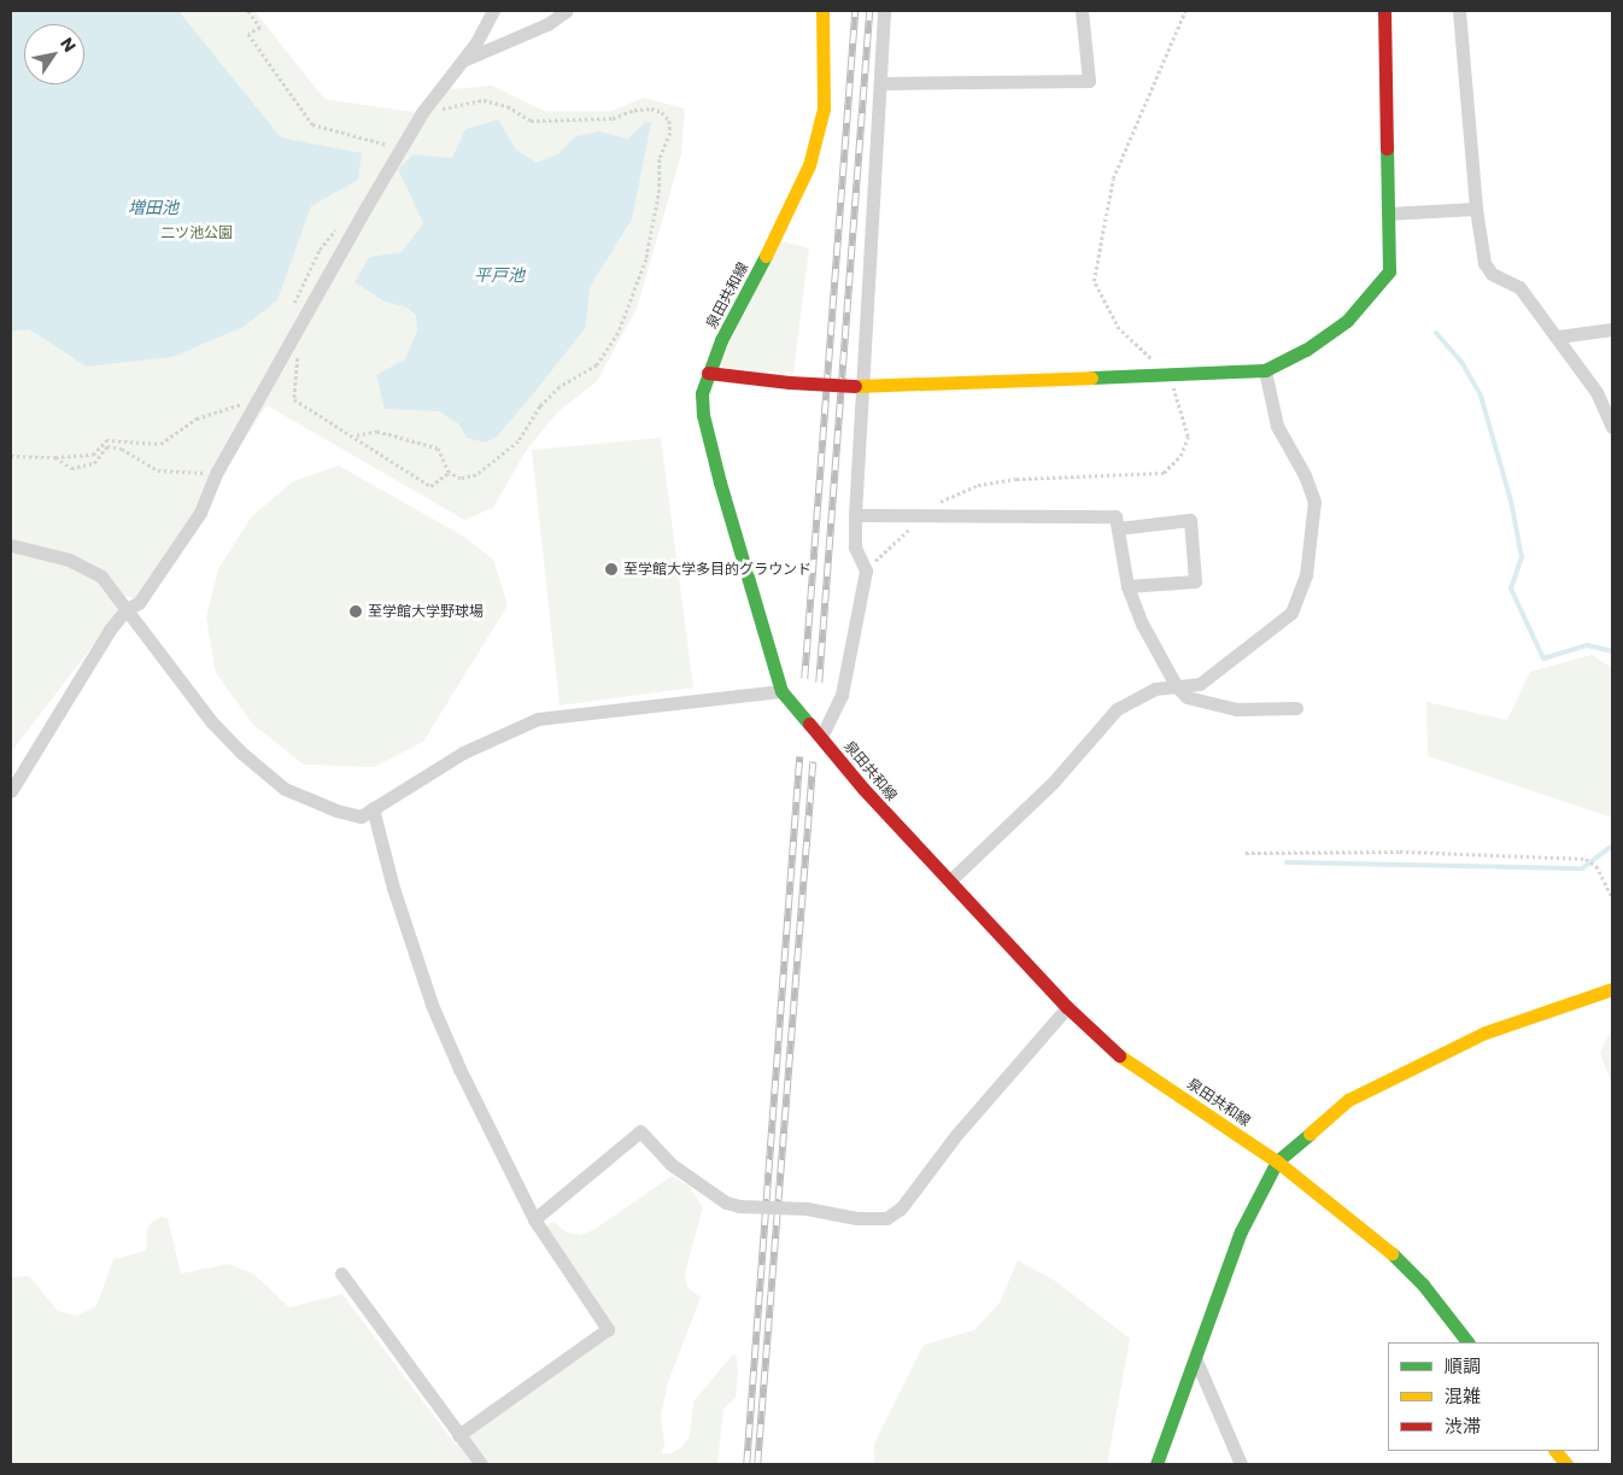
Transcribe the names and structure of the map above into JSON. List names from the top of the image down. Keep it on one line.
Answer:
{"streets":{"main road":["泉田共和線"]},"water":["増田池","平戸池"],"parks":["二ツ池公園"],"places":["至学館大学多目的グラウンド","至学館大学野球場"],"legend":["順調","混雑","渋滞"],"north":"top right"}
